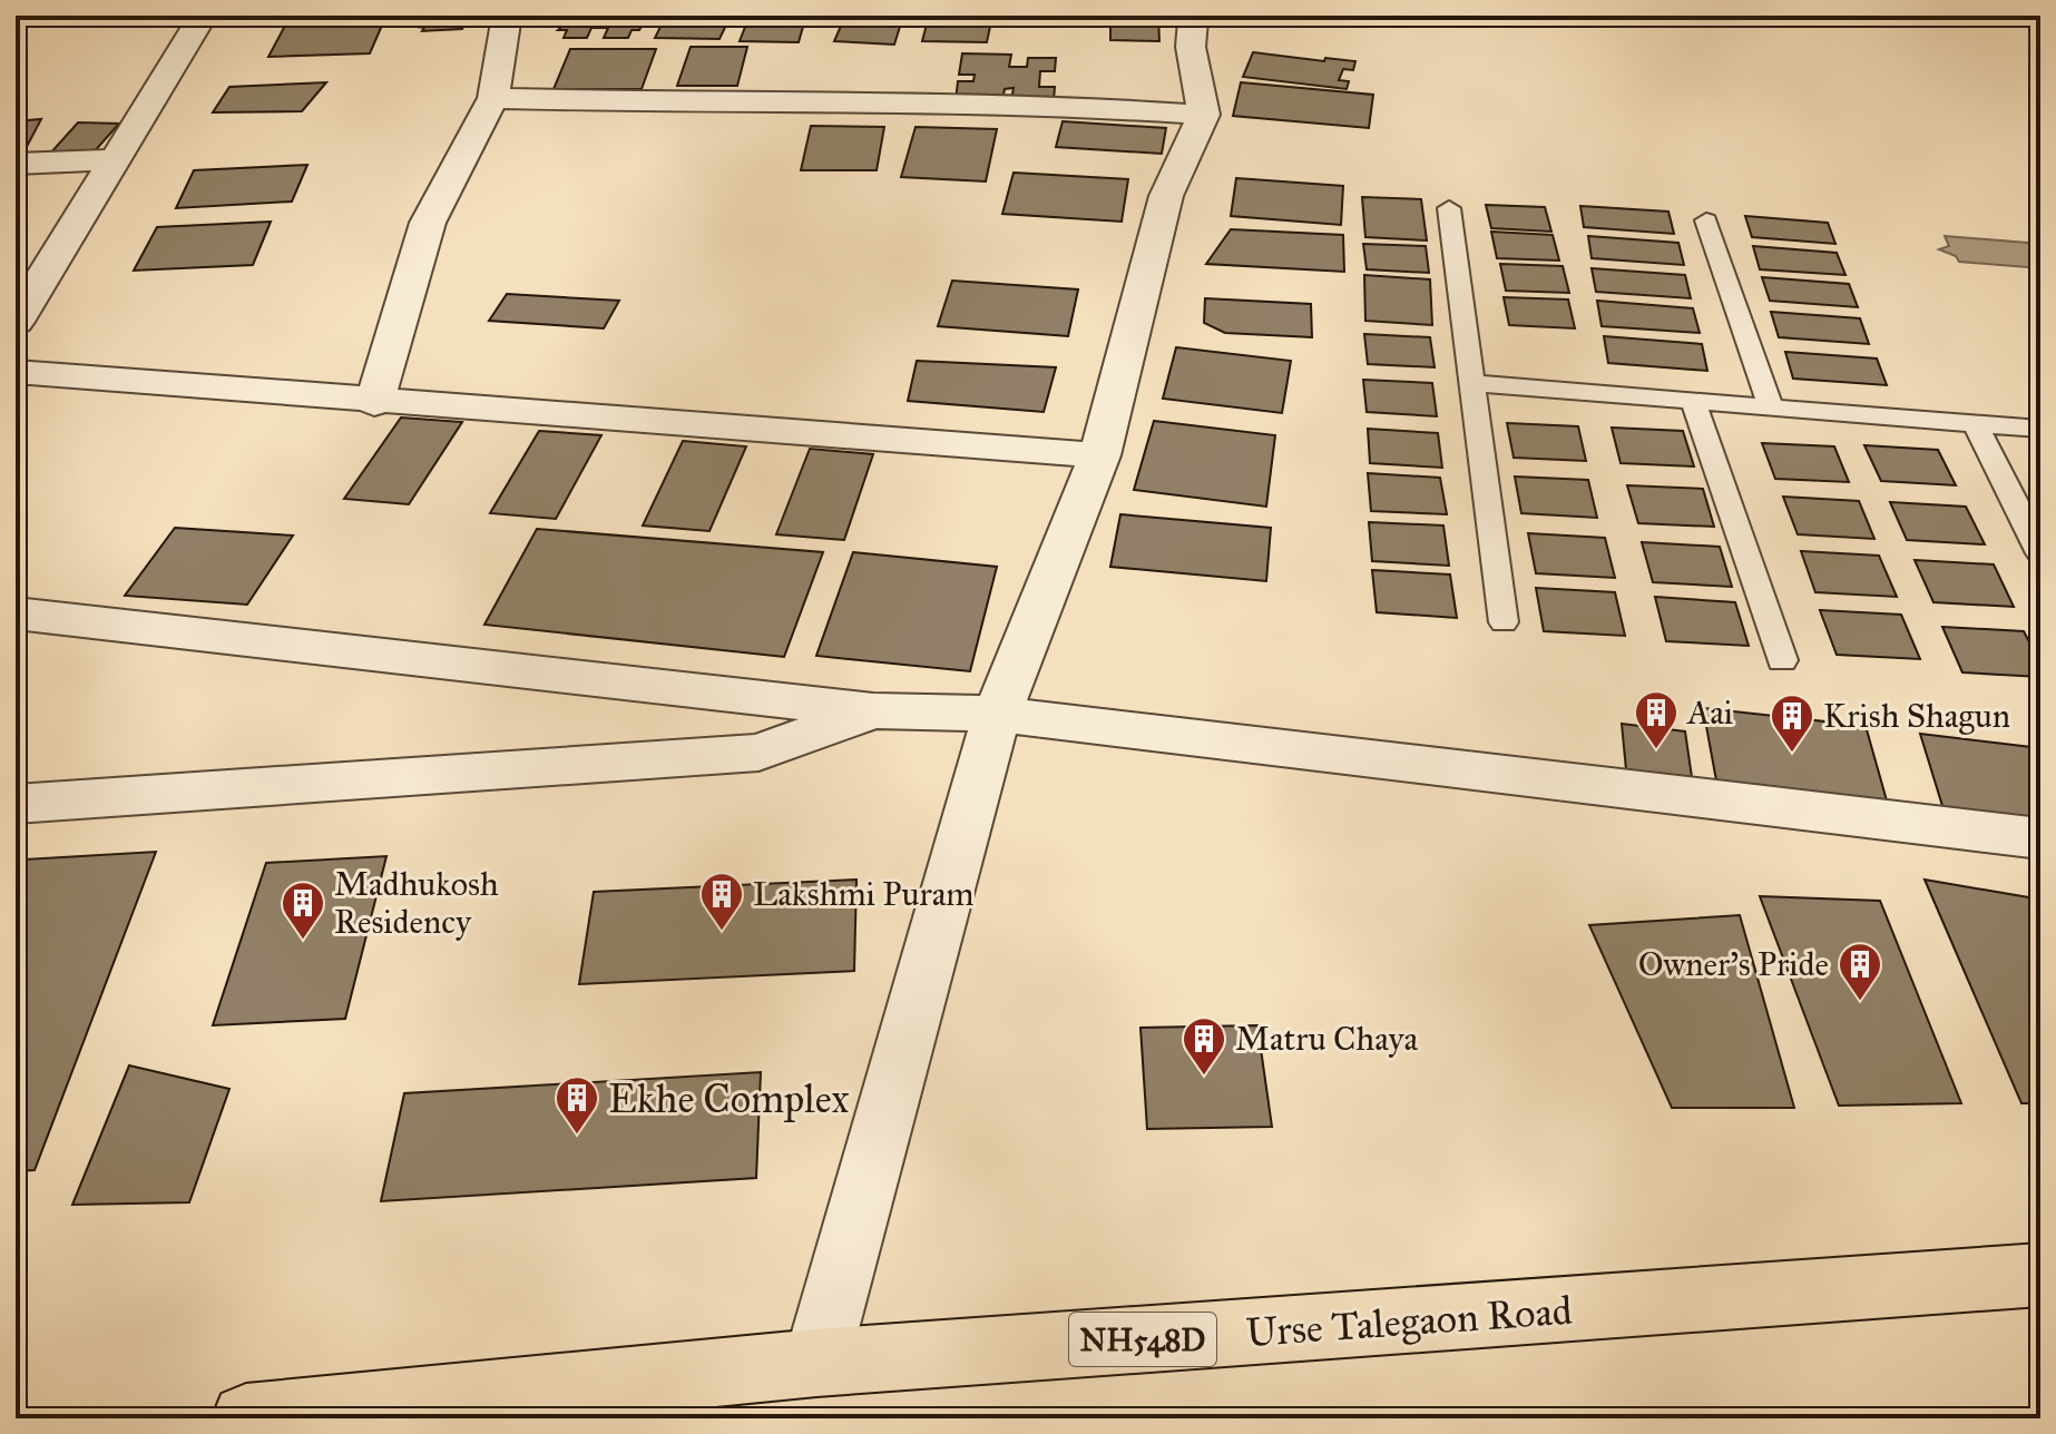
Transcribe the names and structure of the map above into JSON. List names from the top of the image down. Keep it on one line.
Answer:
{"streets":{"highway":["Urse Talegaon Road","NH548D"]},"places":{"building":["Aai","Krish Shagun","Lakshmi Puram","Madhukosh Residency","Owner's Pride","Matru Chaya","Ekhe Complex"]}}
